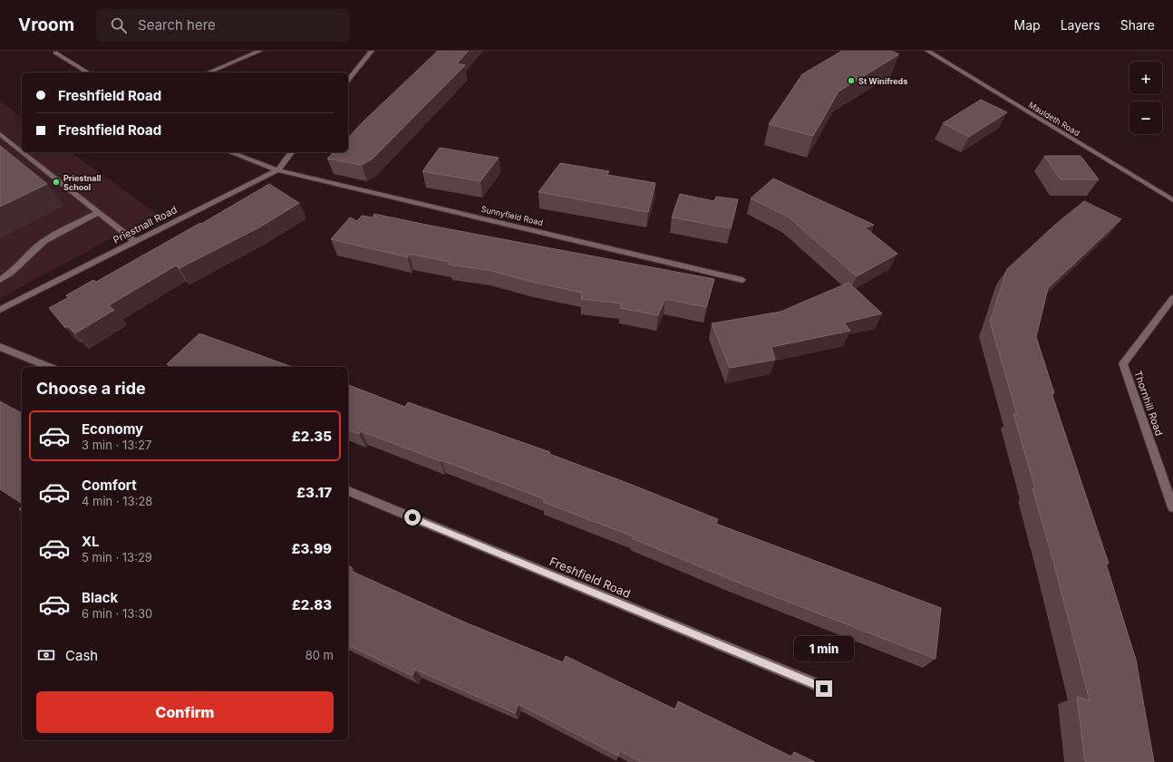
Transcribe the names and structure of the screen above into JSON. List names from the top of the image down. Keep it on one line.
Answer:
{"streets":{"street":["Mauldeth Road","Sunnyfield Road","Priestnall Road","Thornhill Road","Freshfield Road"]},"crossings":[["Sunnyfield Road","Priestnall Road"]],"places":["St Winifreds","Priestnall School"],"page":{"header":"Vroom","search":"Search here","nav":["Map","Layers","Share"],"map_buttons":["+","−"],"banner":["Freshfield Road","Freshfield Road"],"heading":"Choose a ride","list":[{"name":"Economy","note":"3 min · 13:27","value":"£2.35"},{"name":"Comfort","note":"4 min · 13:28","value":"£3.17"},{"name":"XL","note":"5 min · 13:29","value":"£3.99"},{"name":"Black","note":"6 min · 13:30","value":"£2.83"}],"pay":["Cash","80 m"],"bubble":"1 min","buttons":"Confirm"}}
